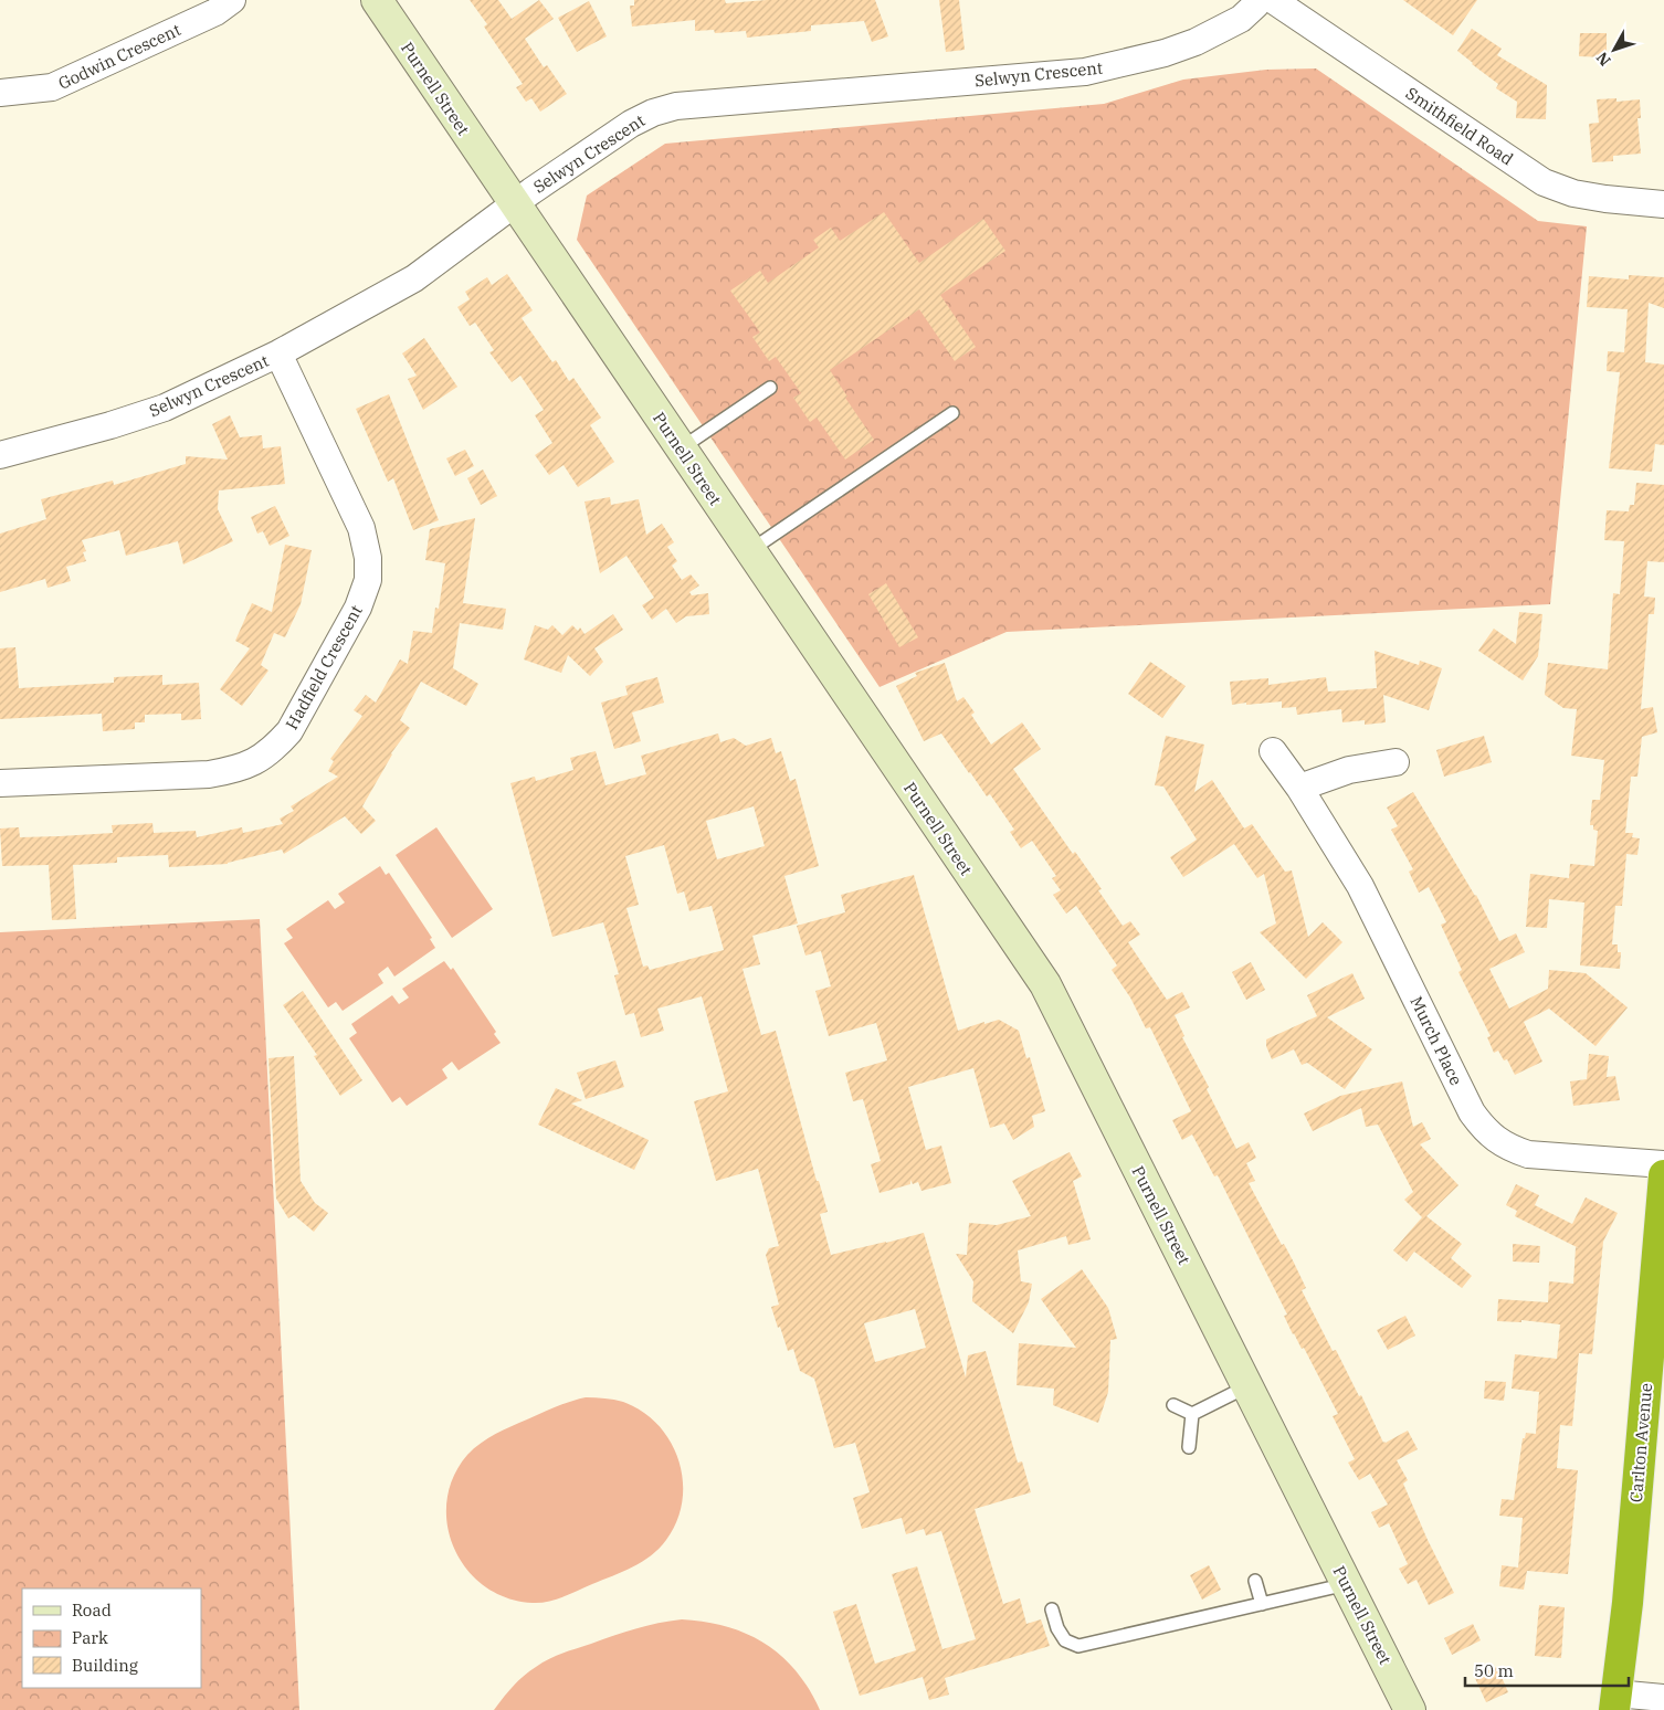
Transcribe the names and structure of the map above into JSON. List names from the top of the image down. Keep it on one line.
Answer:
{"streets":{"highway":["Carlton Avenue"],"main road":["Purnell Street"],"street":["Godwin Crescent","Selwyn Crescent","Smithfield Road","Hadfield Crescent","Murch Place"]},"crossings":[["Selwyn Crescent","Purnell Street"],["Selwyn Crescent","Hadfield Crescent"]],"legend":["Road","Park","Building"],"scale_bar":"50 m","north":"bottom left"}
